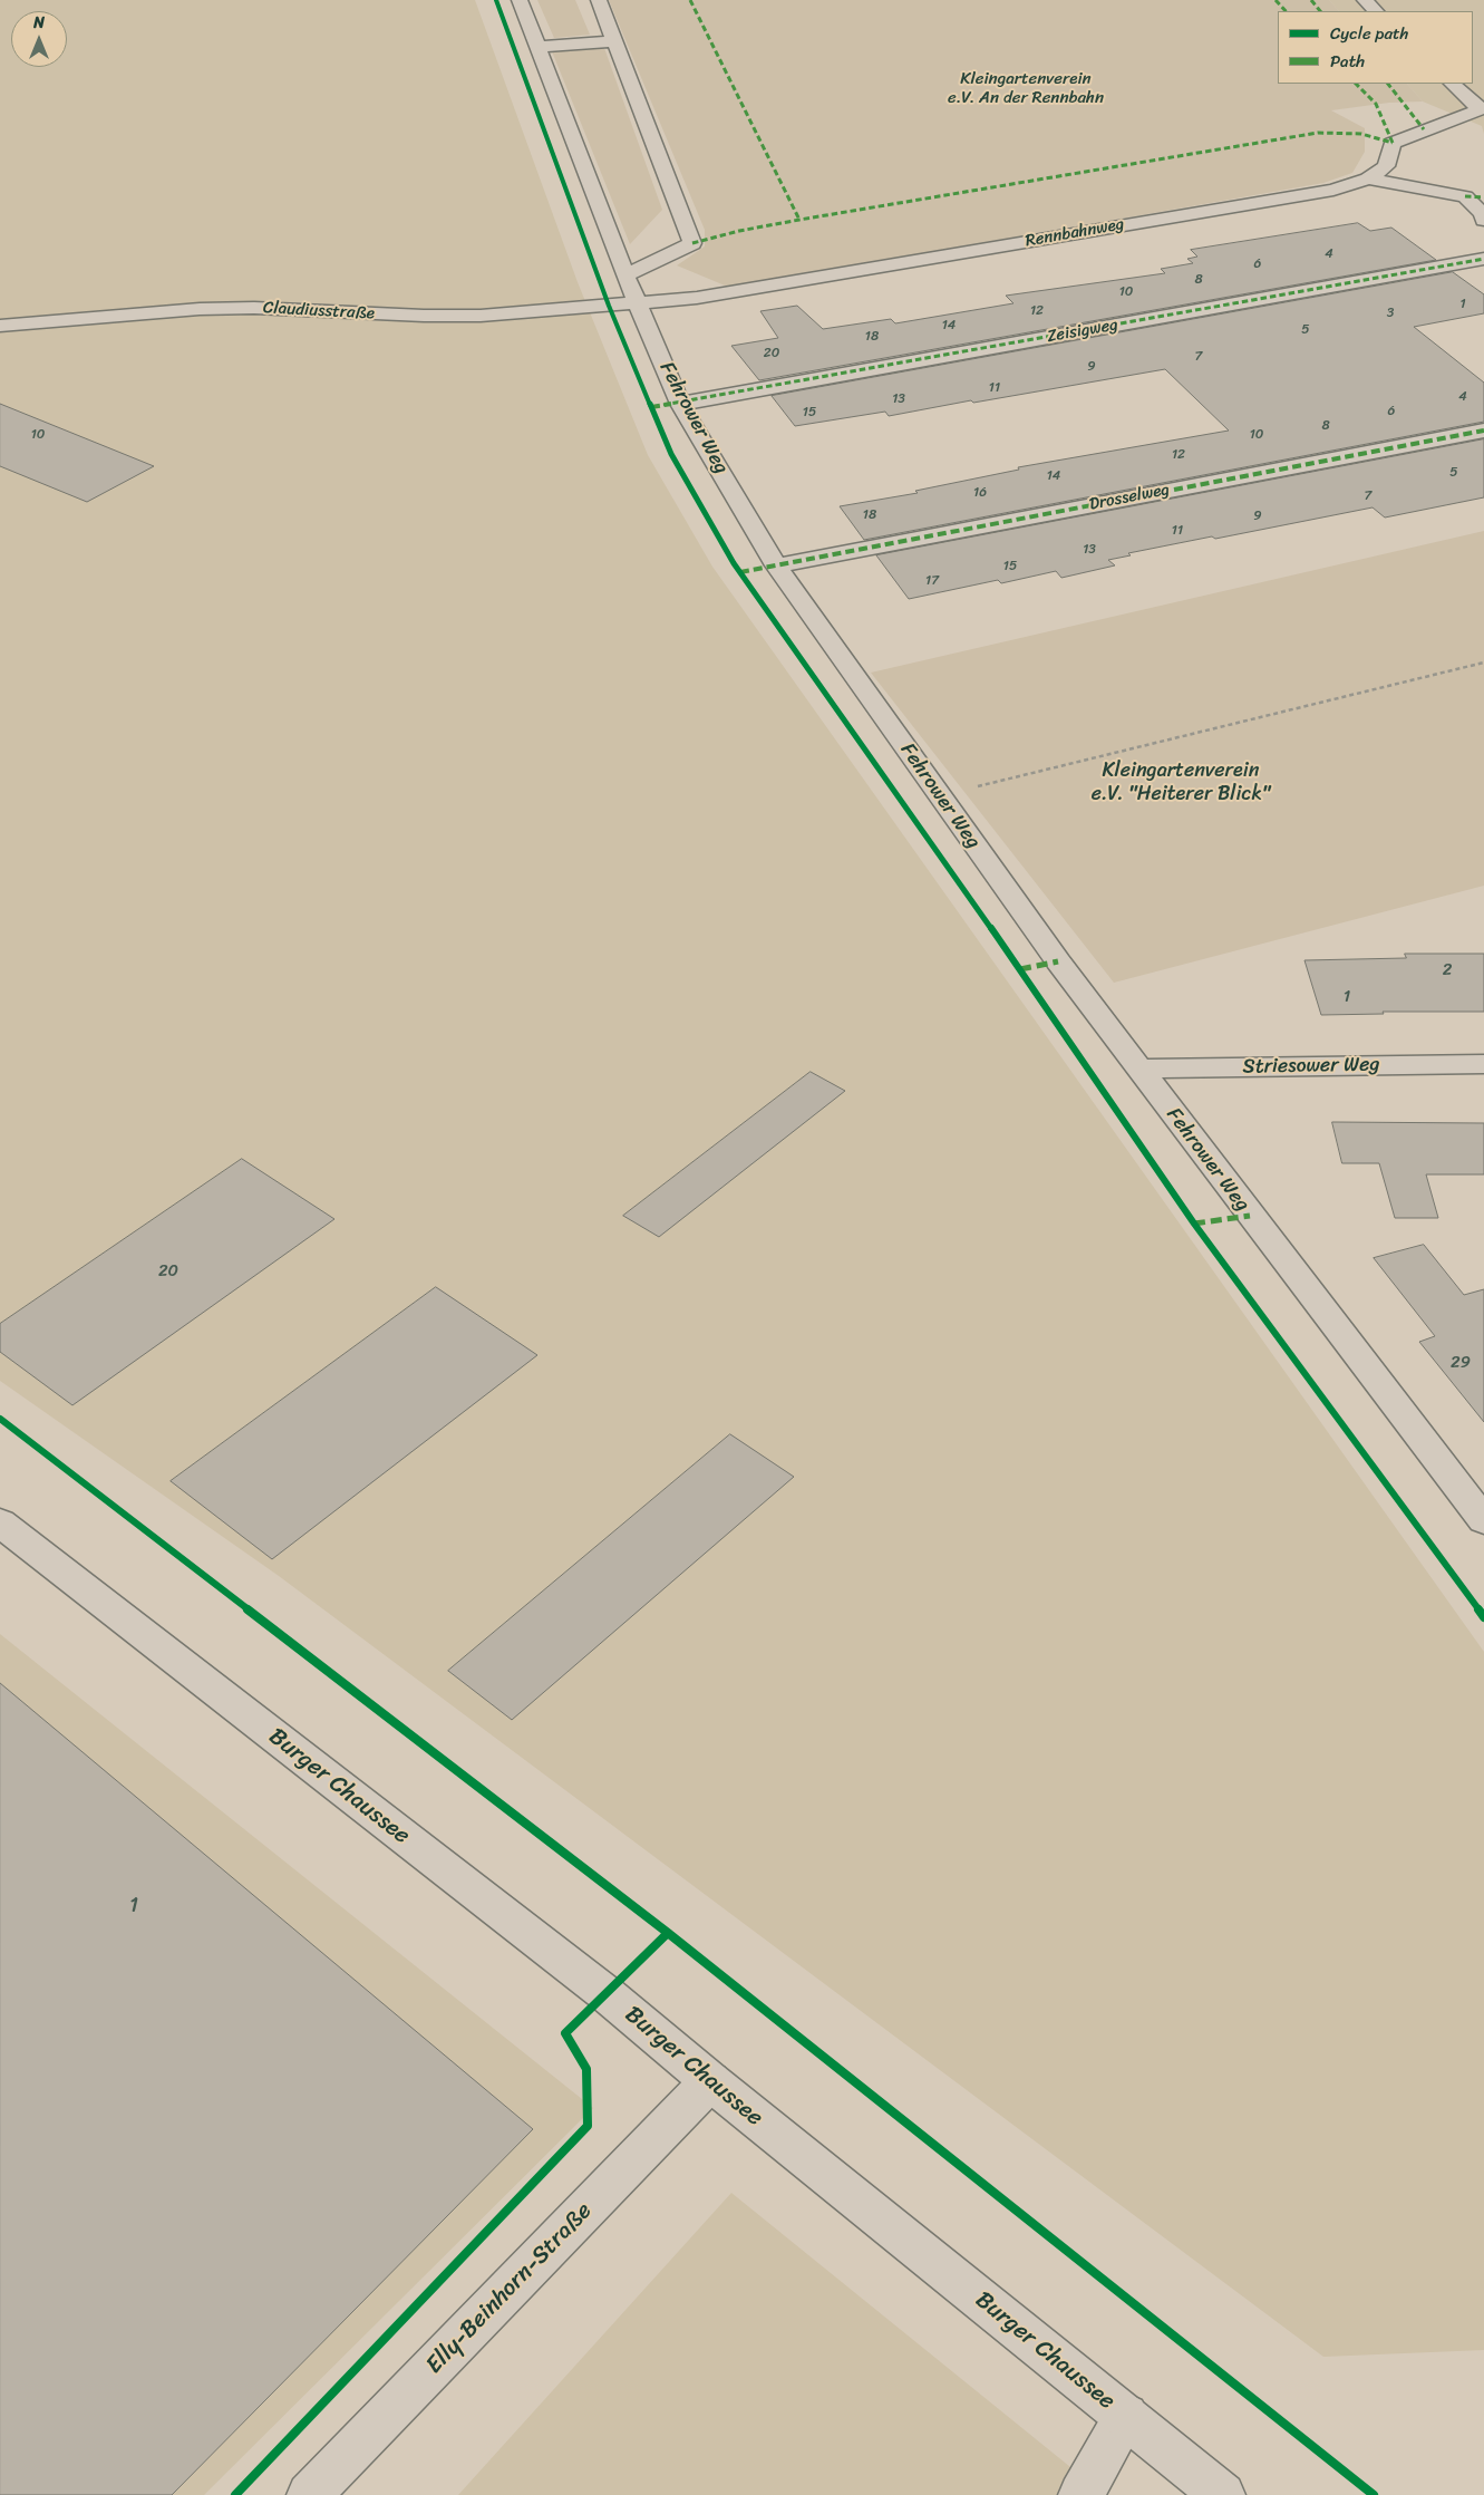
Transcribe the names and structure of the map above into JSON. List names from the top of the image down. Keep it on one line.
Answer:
{"streets":{"street":["Rennbahnweg","Claudiusstraße","Zeisigweg","Fehrower Weg","Drosselweg","Striesower Weg","Burger Chaussee","Elly-Beinhorn-Straße"]},"crossings":[["Rennbahnweg","Claudiusstraße"],["Rennbahnweg","Fehrower Weg"],["Claudiusstraße","Fehrower Weg"],["Zeisigweg","Fehrower Weg"],["Fehrower Weg","Drosselweg"],["Fehrower Weg","Striesower Weg"],["Burger Chaussee","Elly-Beinhorn-Straße"]],"parks":["Kleingartenverein e.V. An der Rennbahn","Kleingartenverein e.V. \"Heiterer Blick\""],"house_numbers":["4","6","8","10","1","12","3","14","5","18","20","7","9","11","4","13","6","15","8","10","10","12","5","14","16","7","18","9","11","13","15","17","2","1","20","29","1"],"legend":["Cycle path","Path"],"north":"top"}
